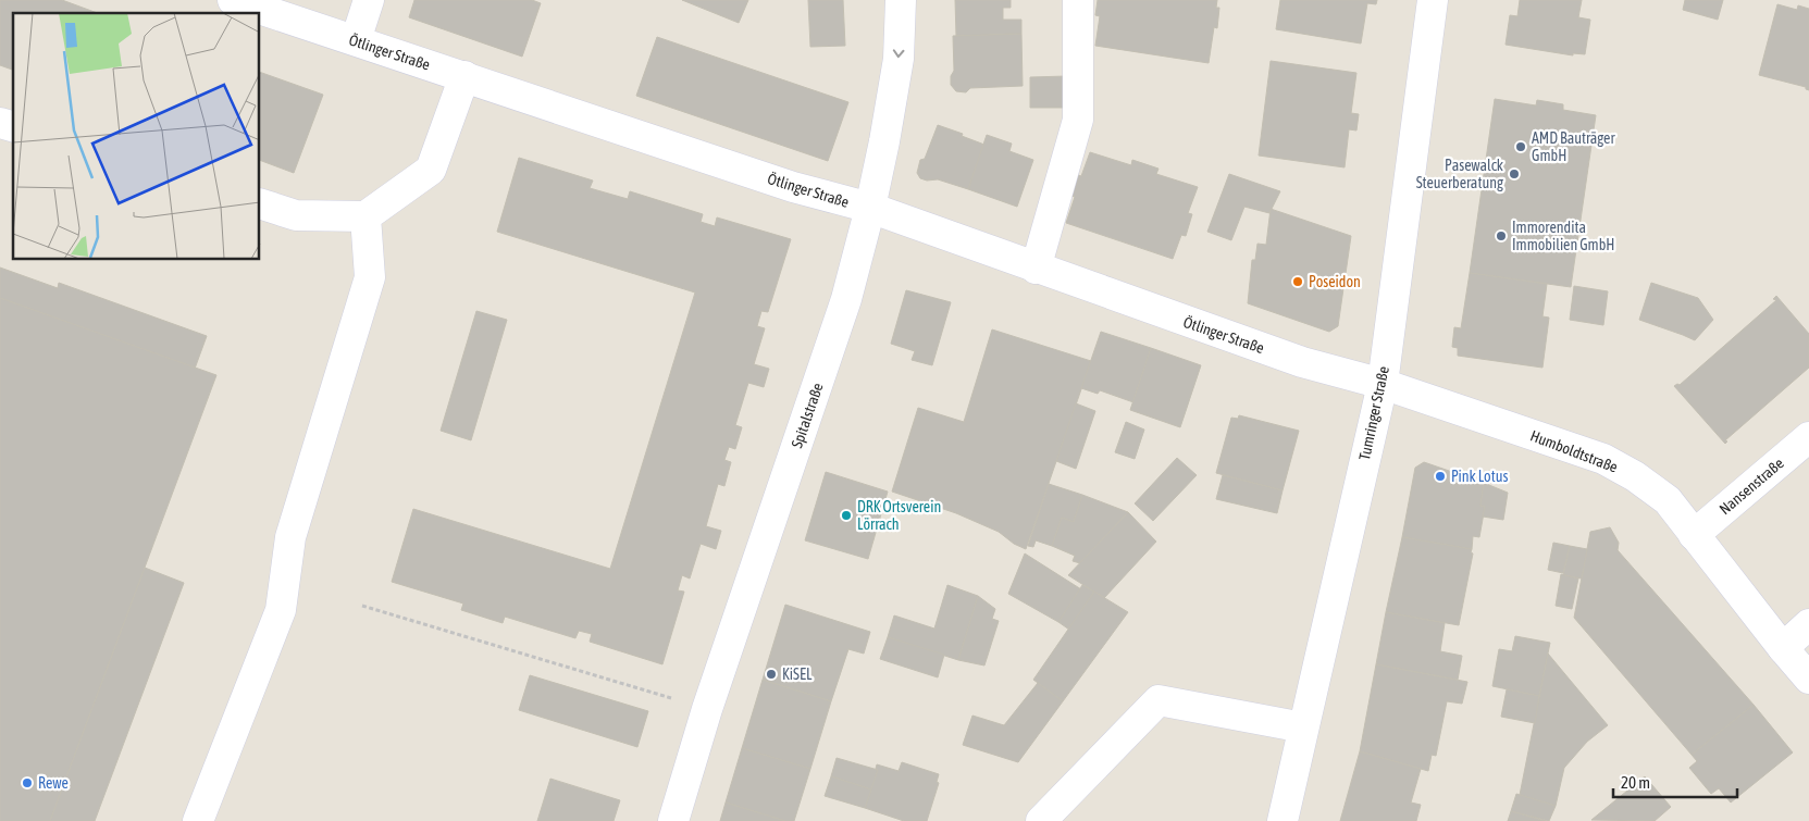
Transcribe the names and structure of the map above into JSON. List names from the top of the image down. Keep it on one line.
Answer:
{"streets":{"street":["Ötlinger Straße","Tumringer Straße","Spitalstraße","Humboldtstraße","Nansenstraße"]},"crossings":[["Ötlinger Straße","Tumringer Straße"],["Ötlinger Straße","Spitalstraße"],["Ötlinger Straße","Humboldtstraße"],["Tumringer Straße","Humboldtstraße"],["Humboldtstraße","Nansenstraße"]],"places":["AMD Bauträger GmbH","Pasewalck Steuerberatung","Immorendita Immobilien GmbH","Poseidon","Pink Lotus","DRK Ortsverein Lörrach","KiSEL","Rewe"],"scale_bar":"20 m"}
